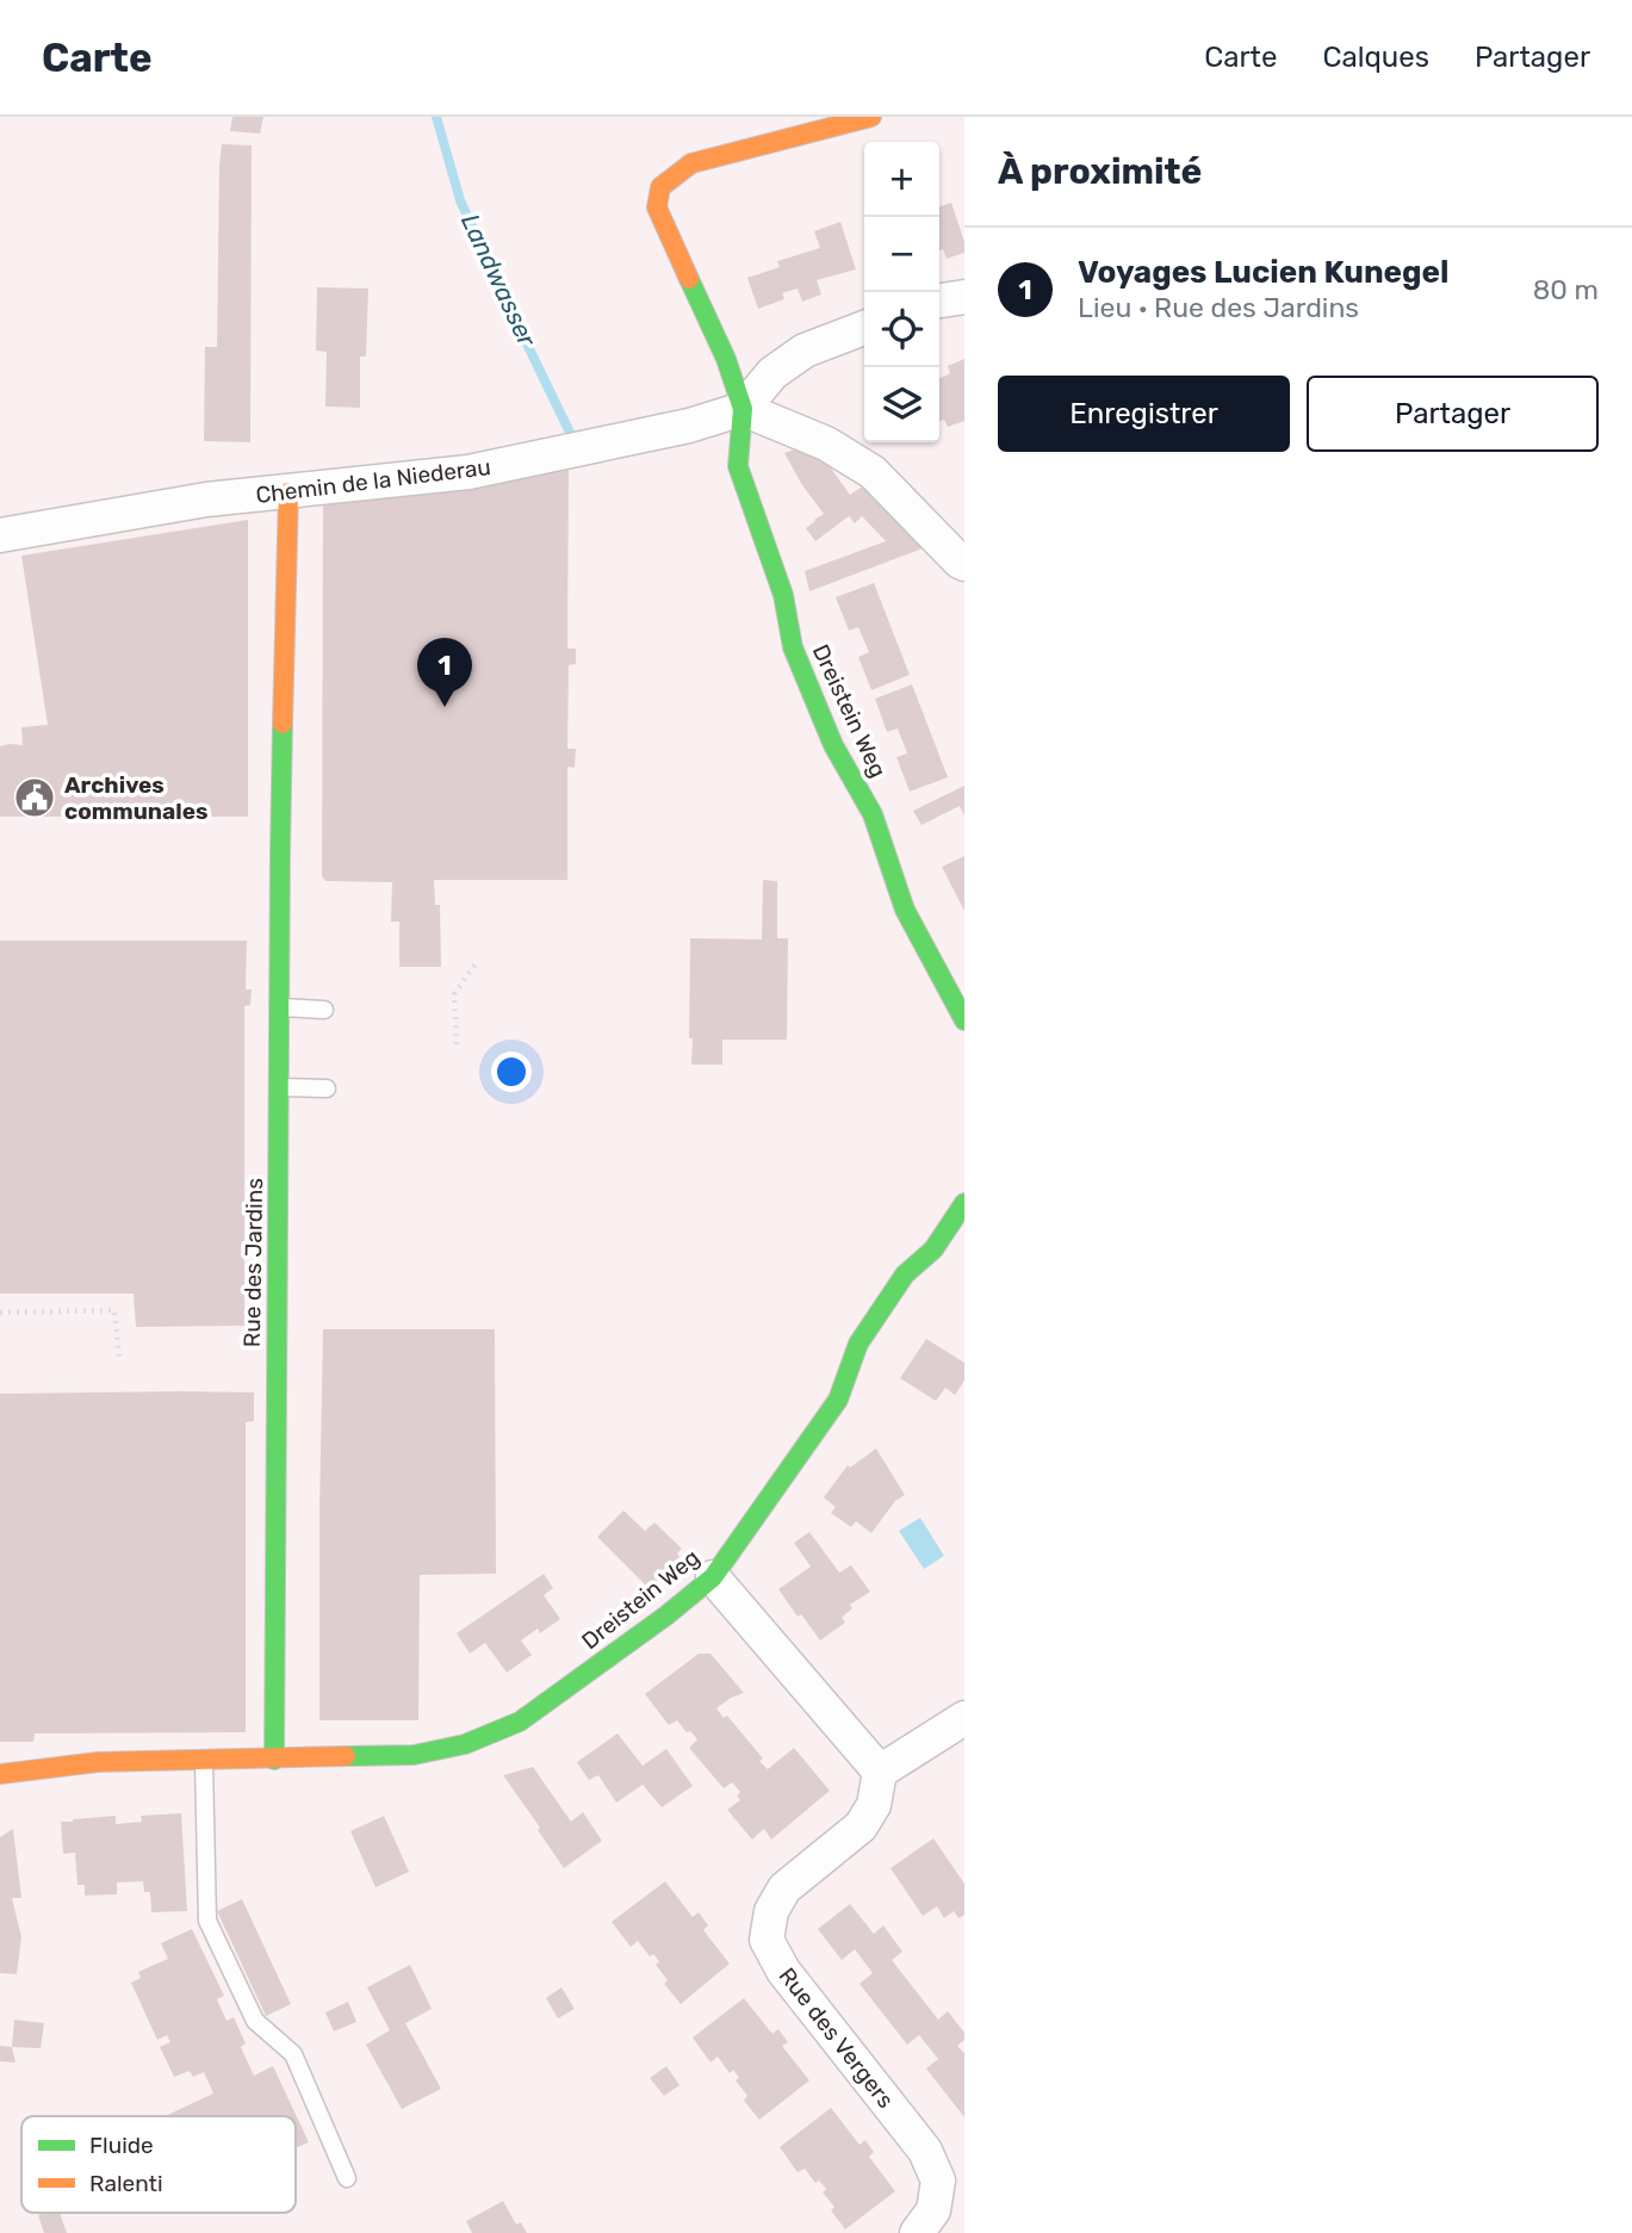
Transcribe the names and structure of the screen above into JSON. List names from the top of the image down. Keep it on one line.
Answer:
{"streets":{"street":["Chemin de la Niederau","Dreistein Weg","Rue des Jardins","Rue des Vergers"]},"crossings":[["Chemin de la Niederau","Dreistein Weg"],["Chemin de la Niederau","Rue des Jardins"],["Dreistein Weg","Rue des Jardins"]],"water":["Landwasser"],"places":{"public building":["Archives communales"]},"legend":["Fluide","Ralenti"],"page":{"header":"Carte","nav":["Carte","Calques","Partager"],"heading":"À proximité","map_buttons":["+","−"],"list":[{"mark":"1","name":"Voyages Lucien Kunegel","note":"Lieu · Rue des Jardins","value":"80 m"}],"buttons":["Enregistrer","Partager"],"pins":"1"}}
